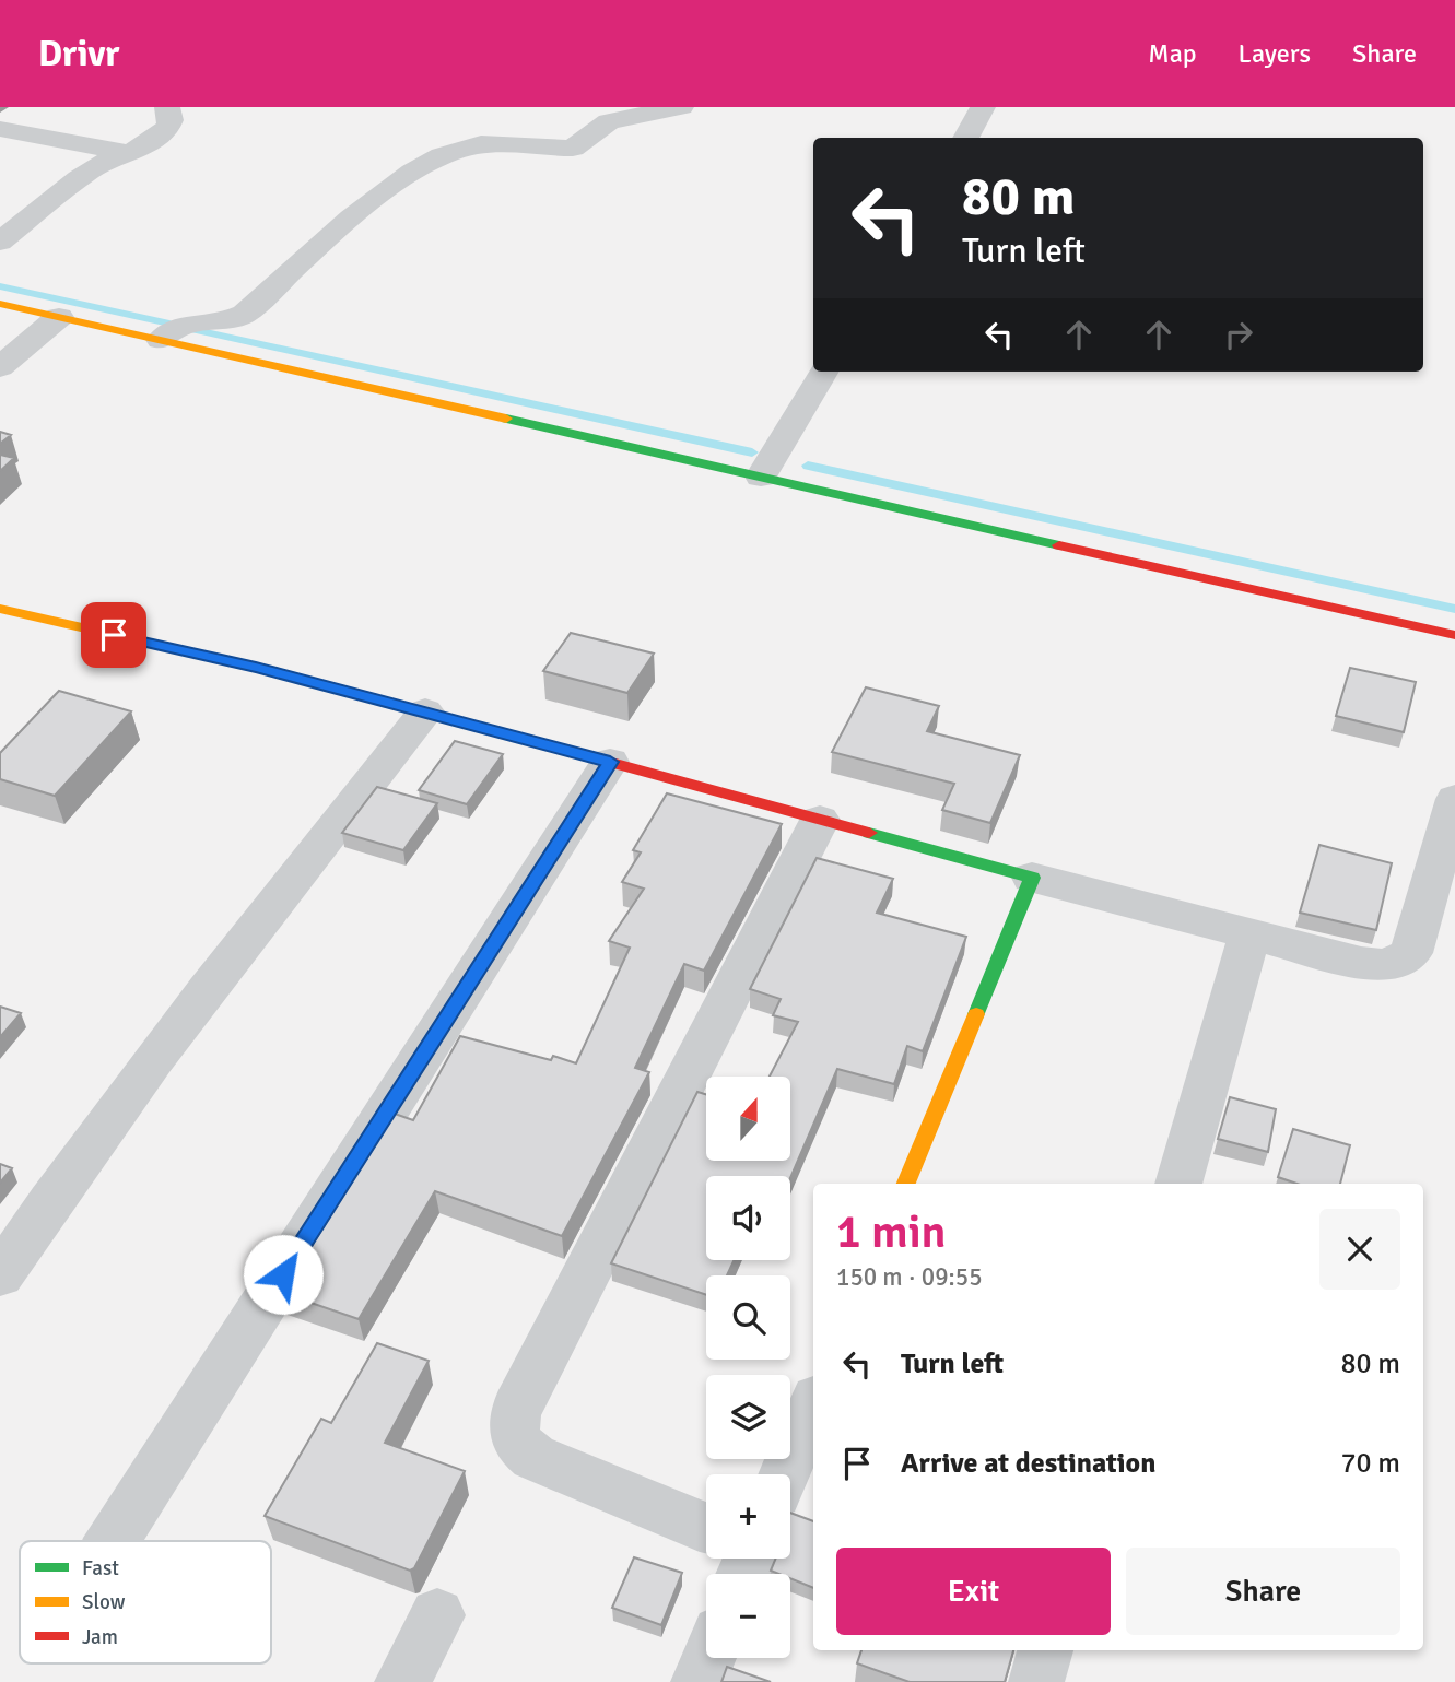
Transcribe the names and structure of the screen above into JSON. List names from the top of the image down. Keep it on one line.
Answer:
{"legend":["Fast","Slow","Jam"],"north":"top","page":{"header":"Drivr","nav":["Map","Layers","Share"],"turn":["80 m","Turn left"],"map_buttons":["+","−"],"heading":["1 min","150 m · 09:55"],"list":[{"name":"Turn left","value":"80 m"},{"name":"Arrive at destination","value":"70 m"}],"buttons":["Exit","Share"]}}
